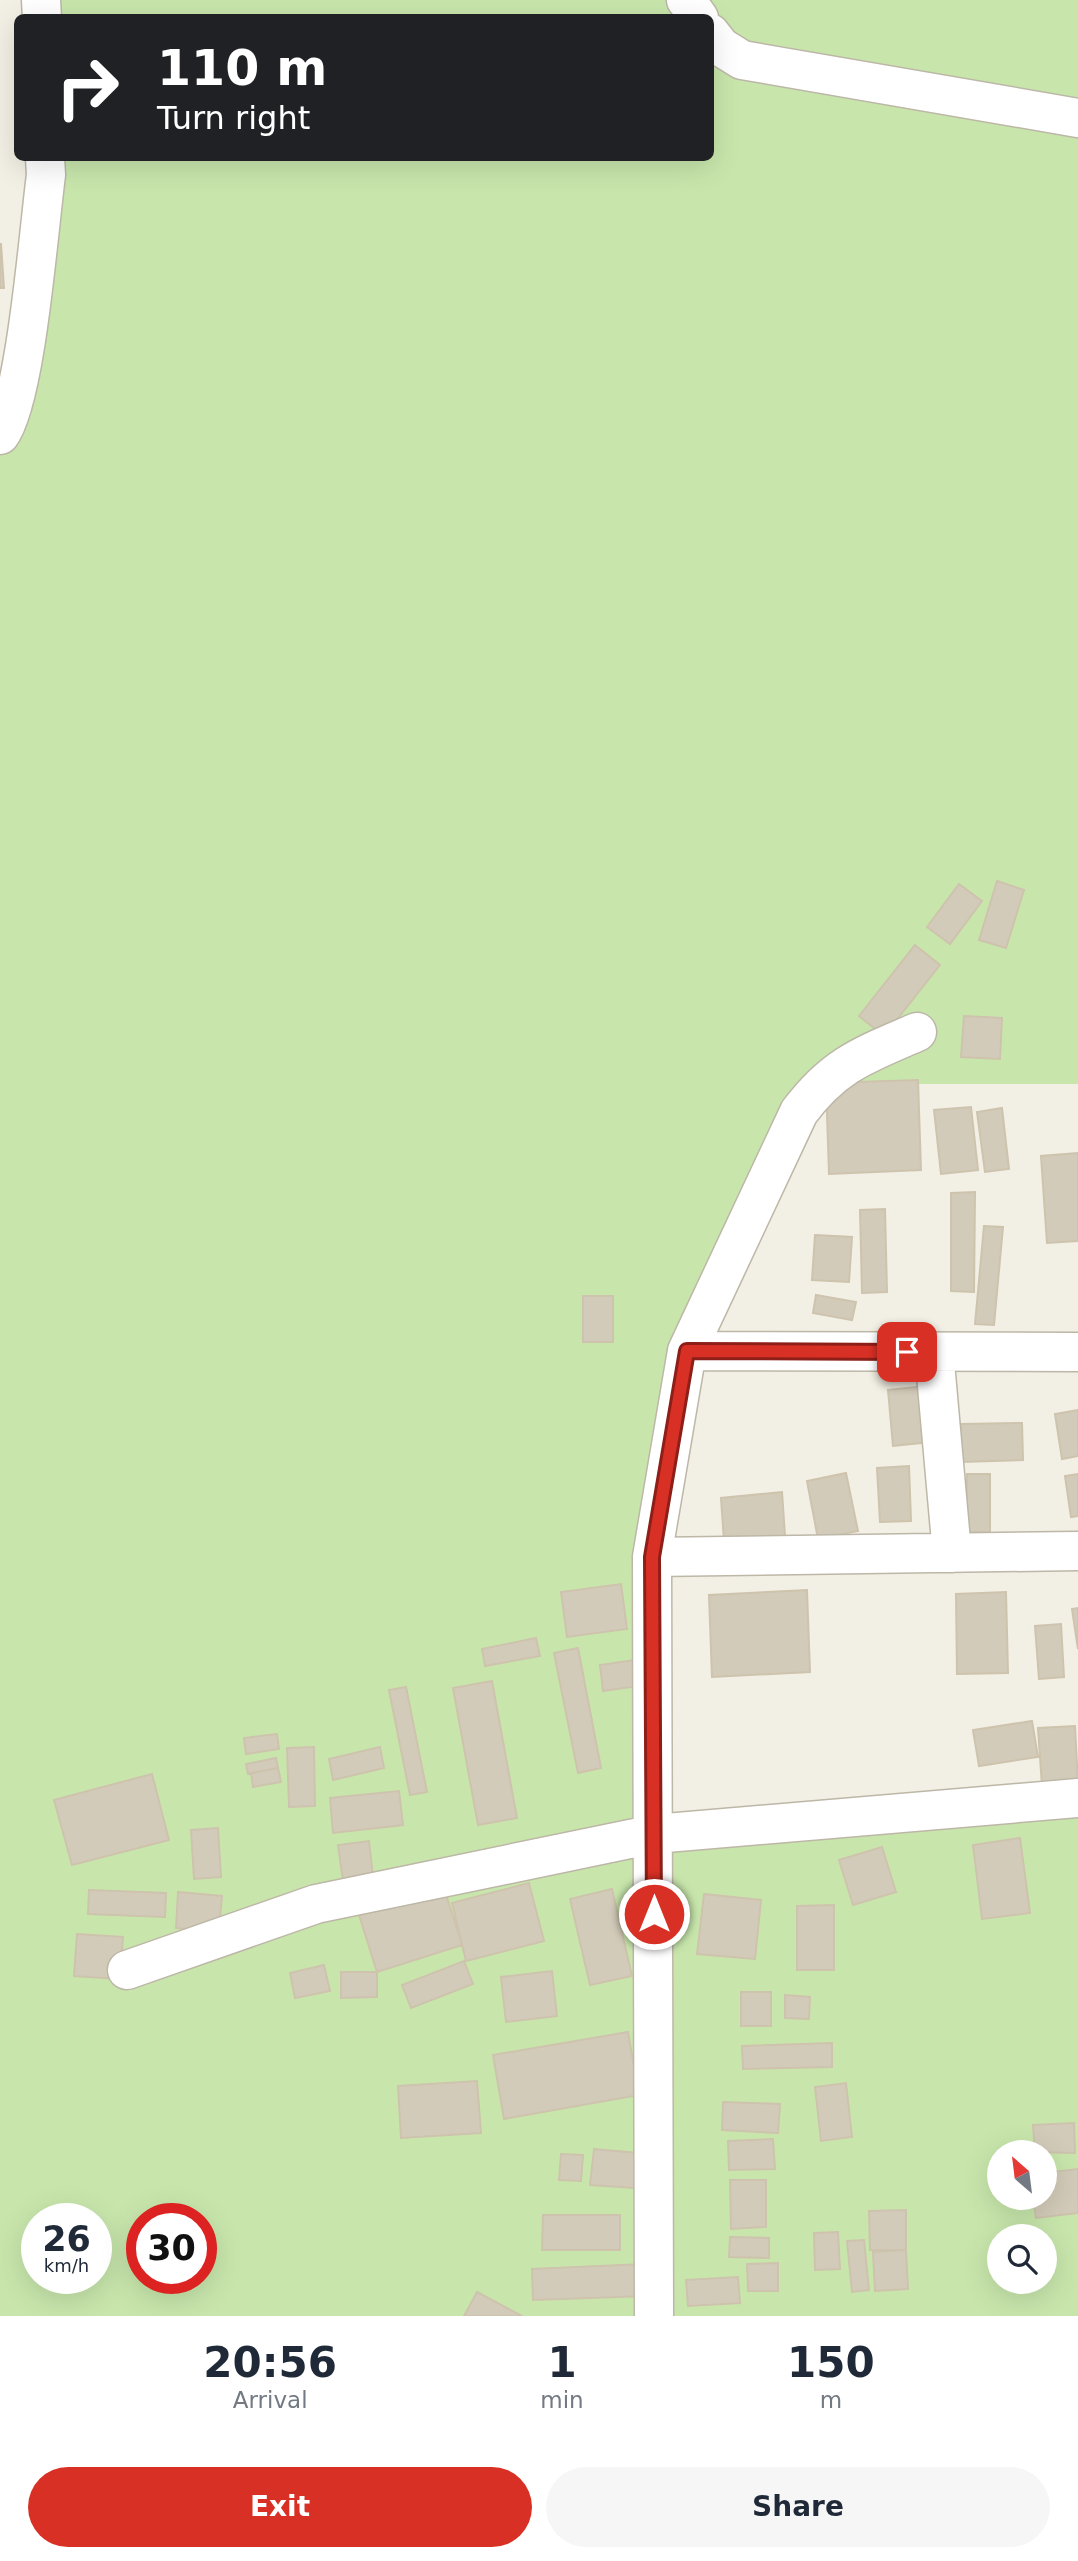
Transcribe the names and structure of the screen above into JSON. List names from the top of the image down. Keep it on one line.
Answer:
{"north":"top left","page":{"turn":["110 m","Turn right"],"speed":"26 km/h","limit":"30","eta":["20:56","Arrival","1","min","150","m"],"buttons":["Exit","Share"]}}
